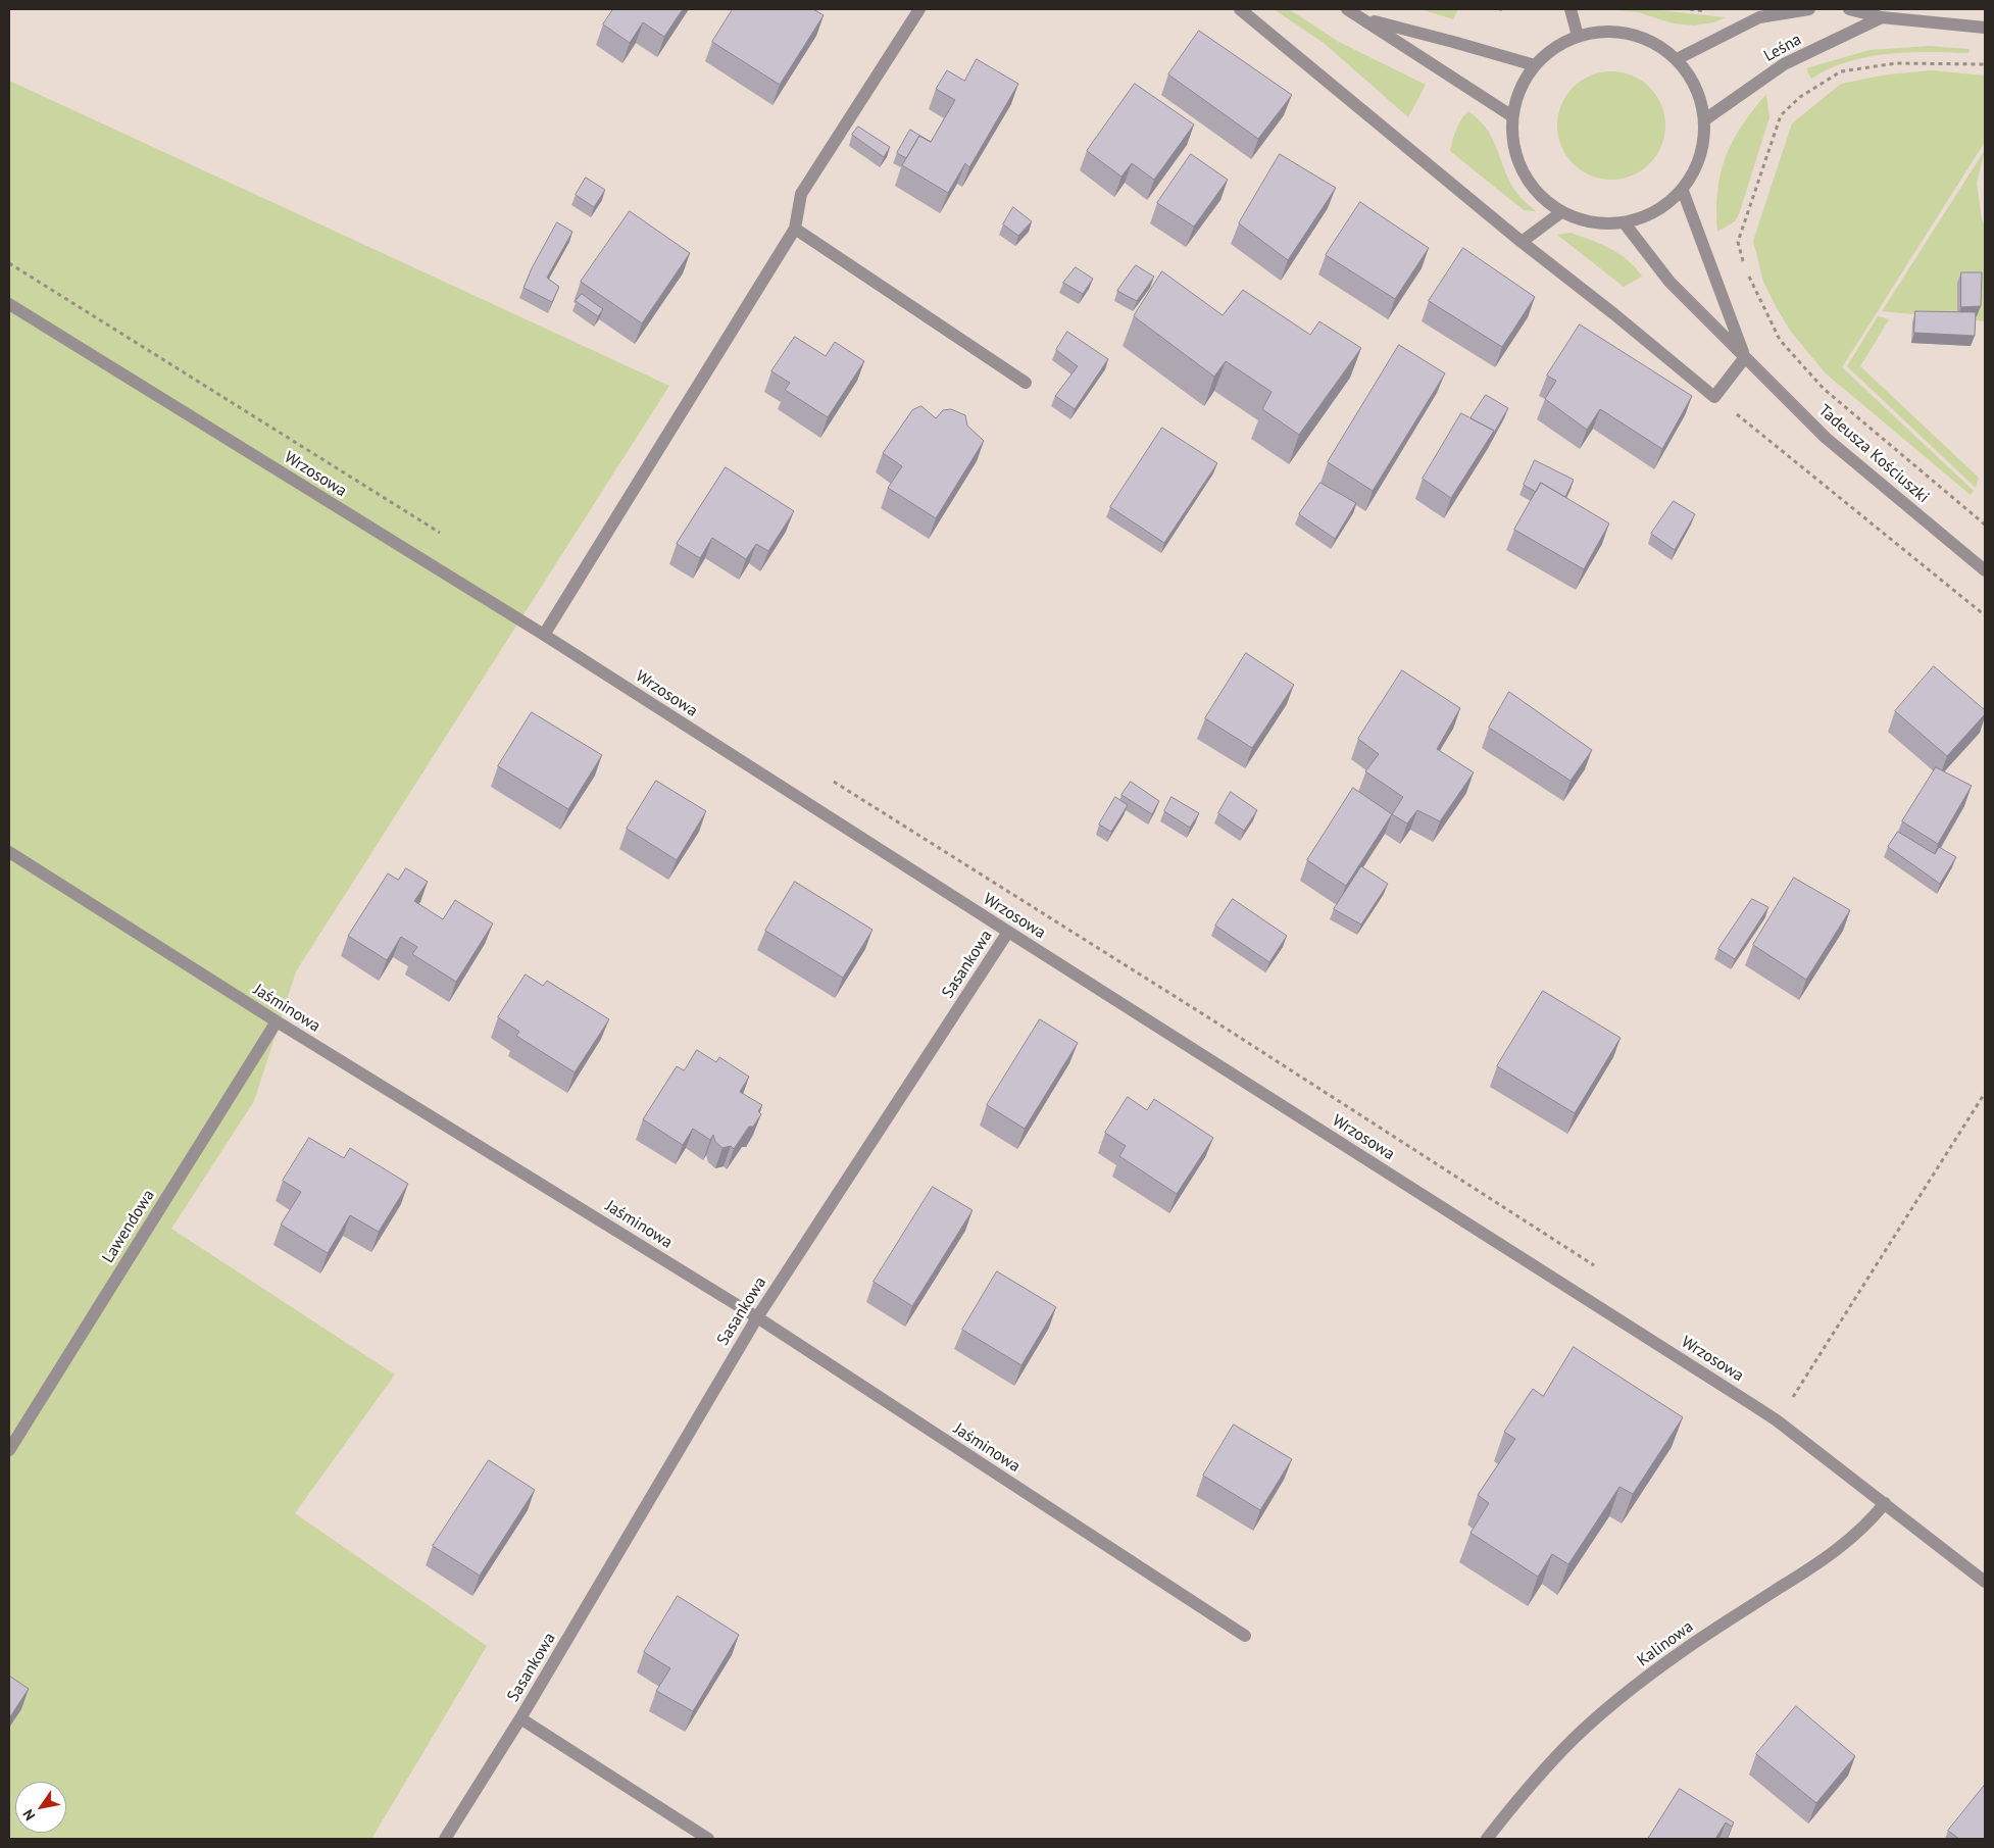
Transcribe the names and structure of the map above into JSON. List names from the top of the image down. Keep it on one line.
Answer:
{"streets":{"street":["Leśna","Tadeusza Kościuszki","Wrzosowa","Sasankowa","Jaśminowa","Lawendowa","Kalinowa"]},"crossings":[["Wrzosowa","Sasankowa"],["Wrzosowa","Kalinowa"],["Sasankowa","Jaśminowa"],["Jaśminowa","Lawendowa"]],"north":"bottom left"}
